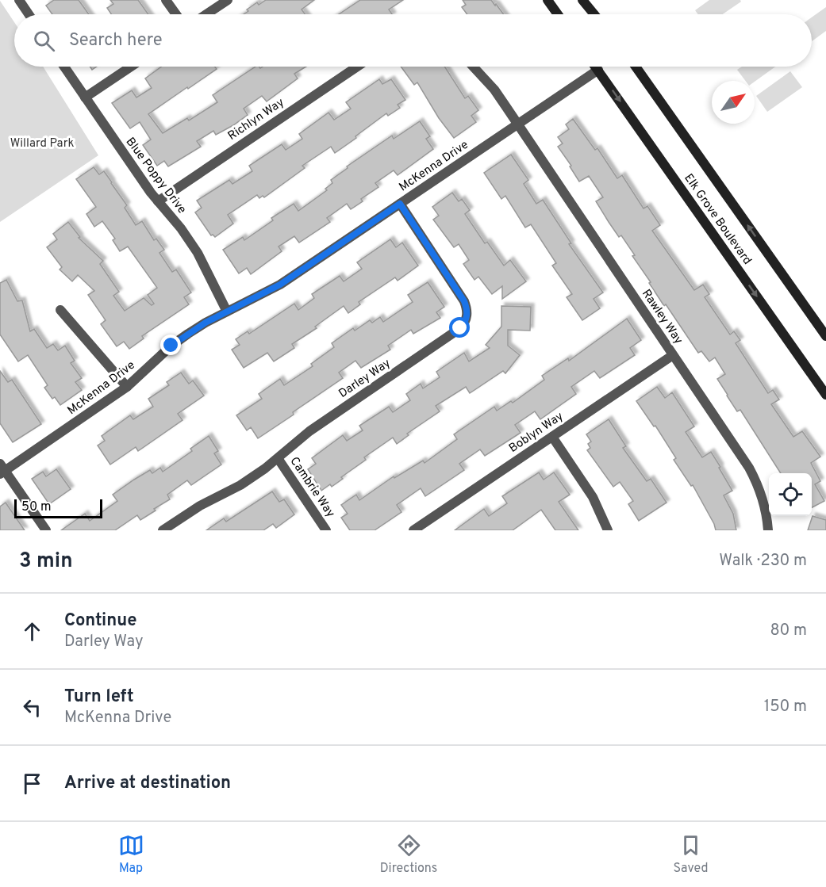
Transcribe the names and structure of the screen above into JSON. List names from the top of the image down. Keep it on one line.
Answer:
{"streets":{"main road":["Elk Grove Boulevard"],"street":["Richlyn Way","McKenna Drive","Blue Poppy Drive","Rawley Way","Darley Way","Boblyn Way","Cambrie Way"]},"crossings":[["Richlyn Way","Blue Poppy Drive"],["McKenna Drive","Blue Poppy Drive"],["McKenna Drive","Elk Grove Boulevard"],["McKenna Drive","Rawley Way"],["McKenna Drive","Darley Way"],["Rawley Way","Boblyn Way"],["Darley Way","Cambrie Way"]],"parks":["Willard Park"],"scale_bar":"50 m","north":"top right","page":{"search":"Search here","scale":"50 m","heading":["3 min","Walk · 230 m"],"list":[["Continue","Darley Way","80 m"],["Turn left","McKenna Drive","150 m"],"Arrive at destination"],"nav":["Map","Directions","Saved"]}}
